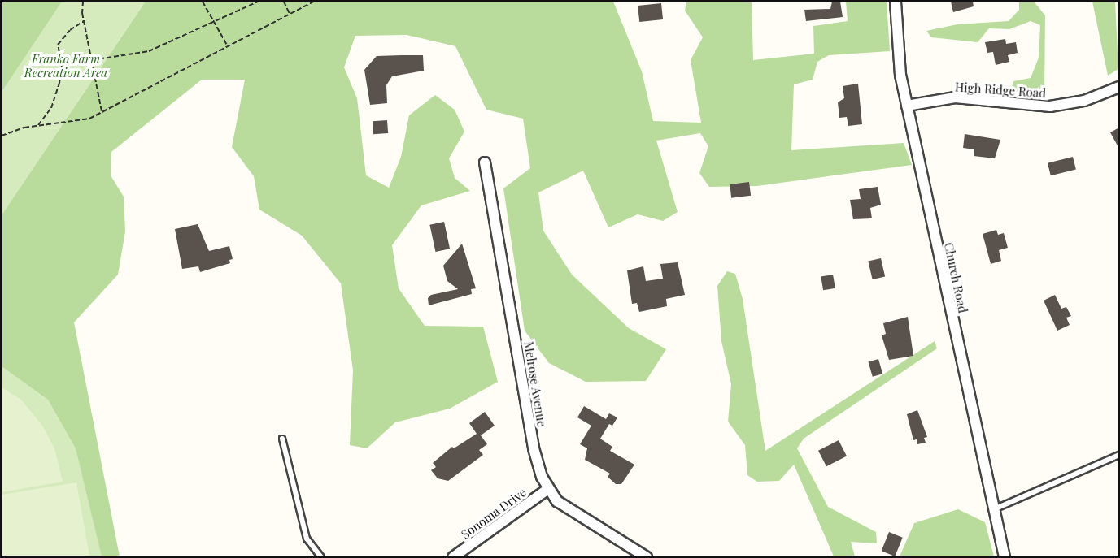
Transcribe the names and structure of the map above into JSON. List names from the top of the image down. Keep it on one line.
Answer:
{"streets":{"street":["High Ridge Road","Church Road","Melrose Avenue","Sonoma Drive"]},"crossings":[["High Ridge Road","Church Road"],["Melrose Avenue","Sonoma Drive"]],"parks":["Franko Farm Recreation Area"]}
